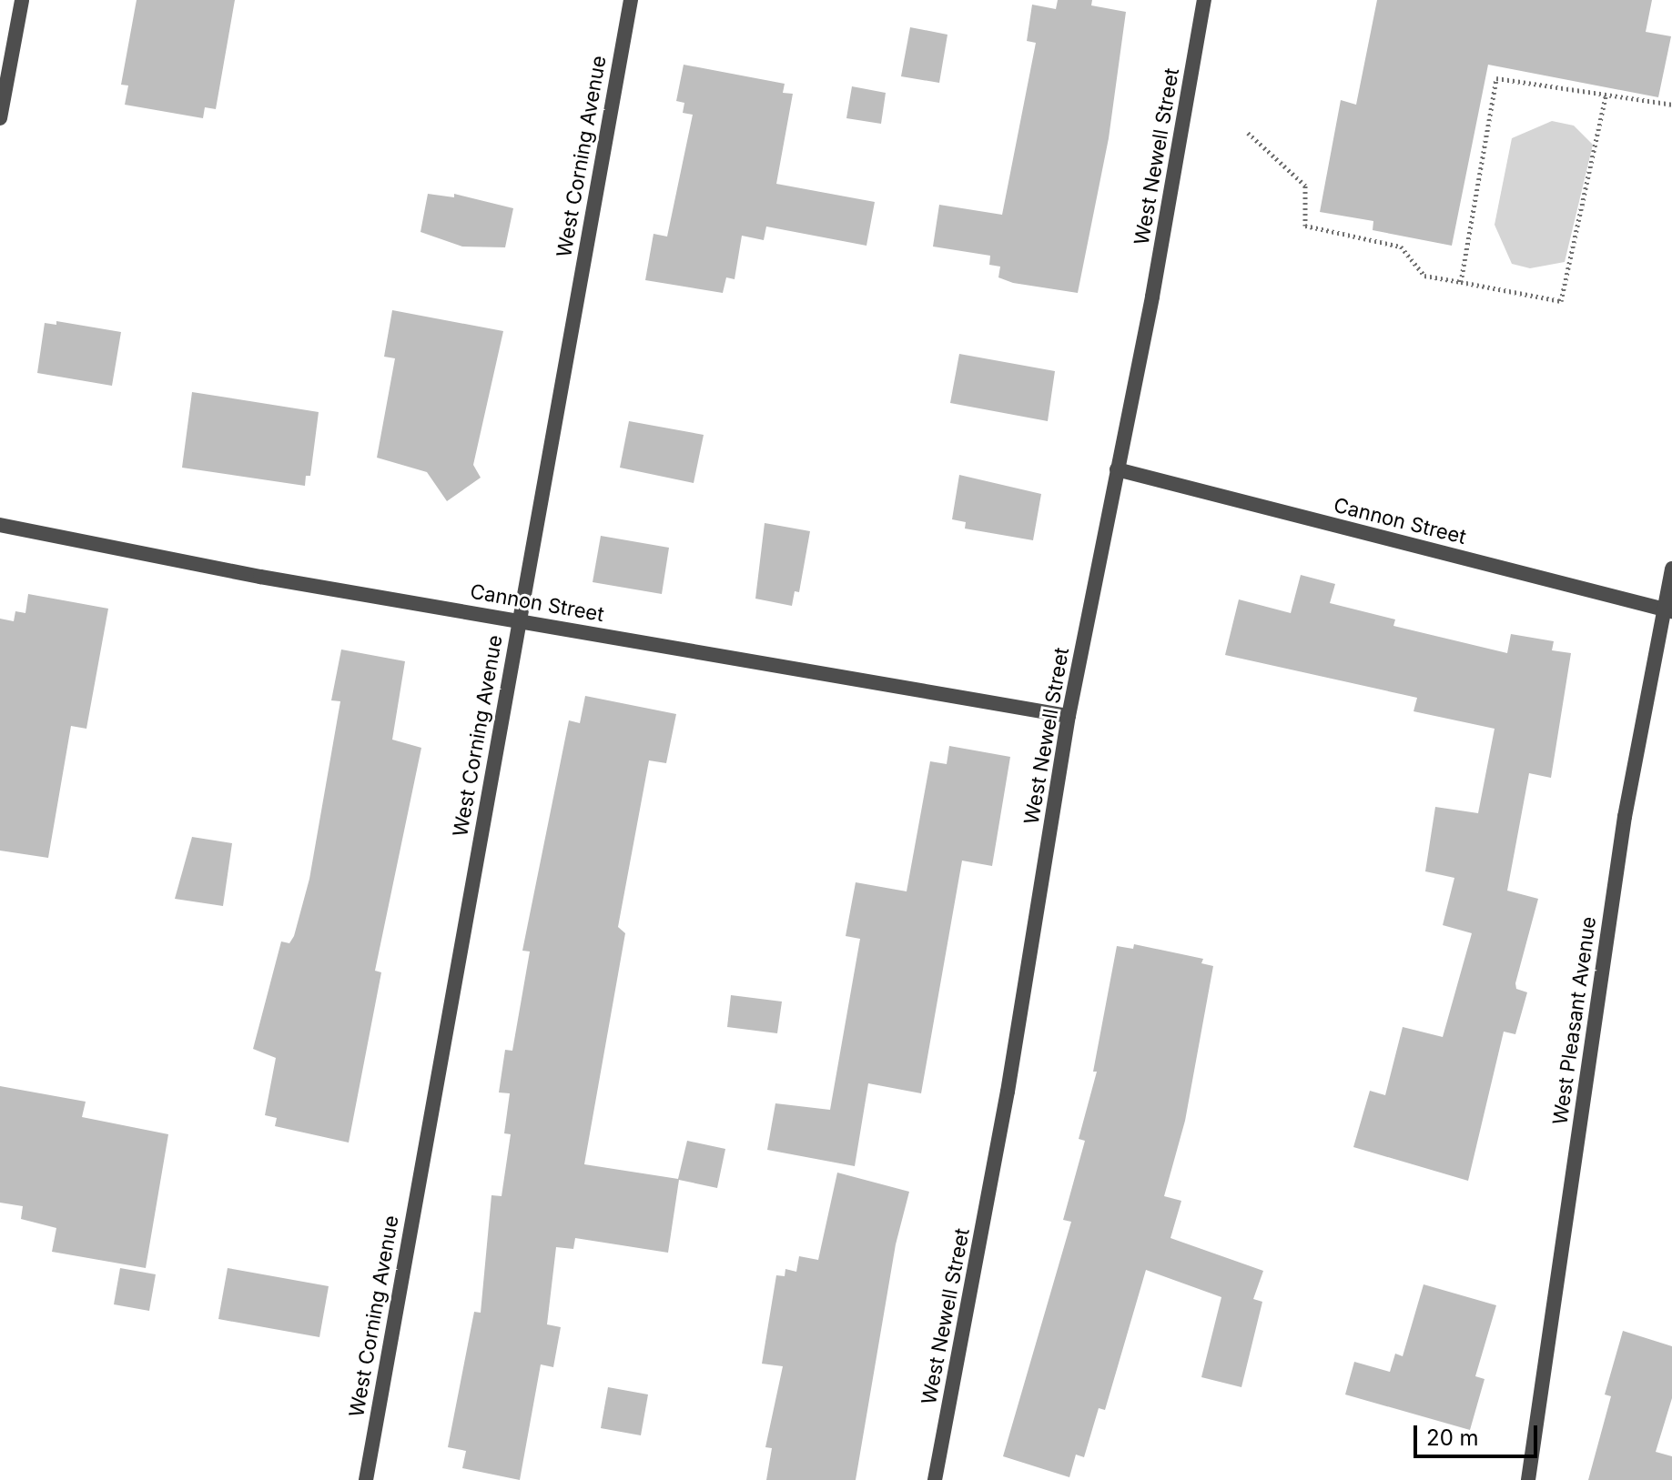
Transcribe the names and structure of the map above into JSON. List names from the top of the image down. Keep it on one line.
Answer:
{"streets":{"street":["West Corning Avenue","West Newell Street","Cannon Street","West Pleasant Avenue"]},"crossings":[["West Corning Avenue","Cannon Street"],["West Newell Street","Cannon Street"],["Cannon Street","West Pleasant Avenue"]],"scale_bar":"20 m"}
